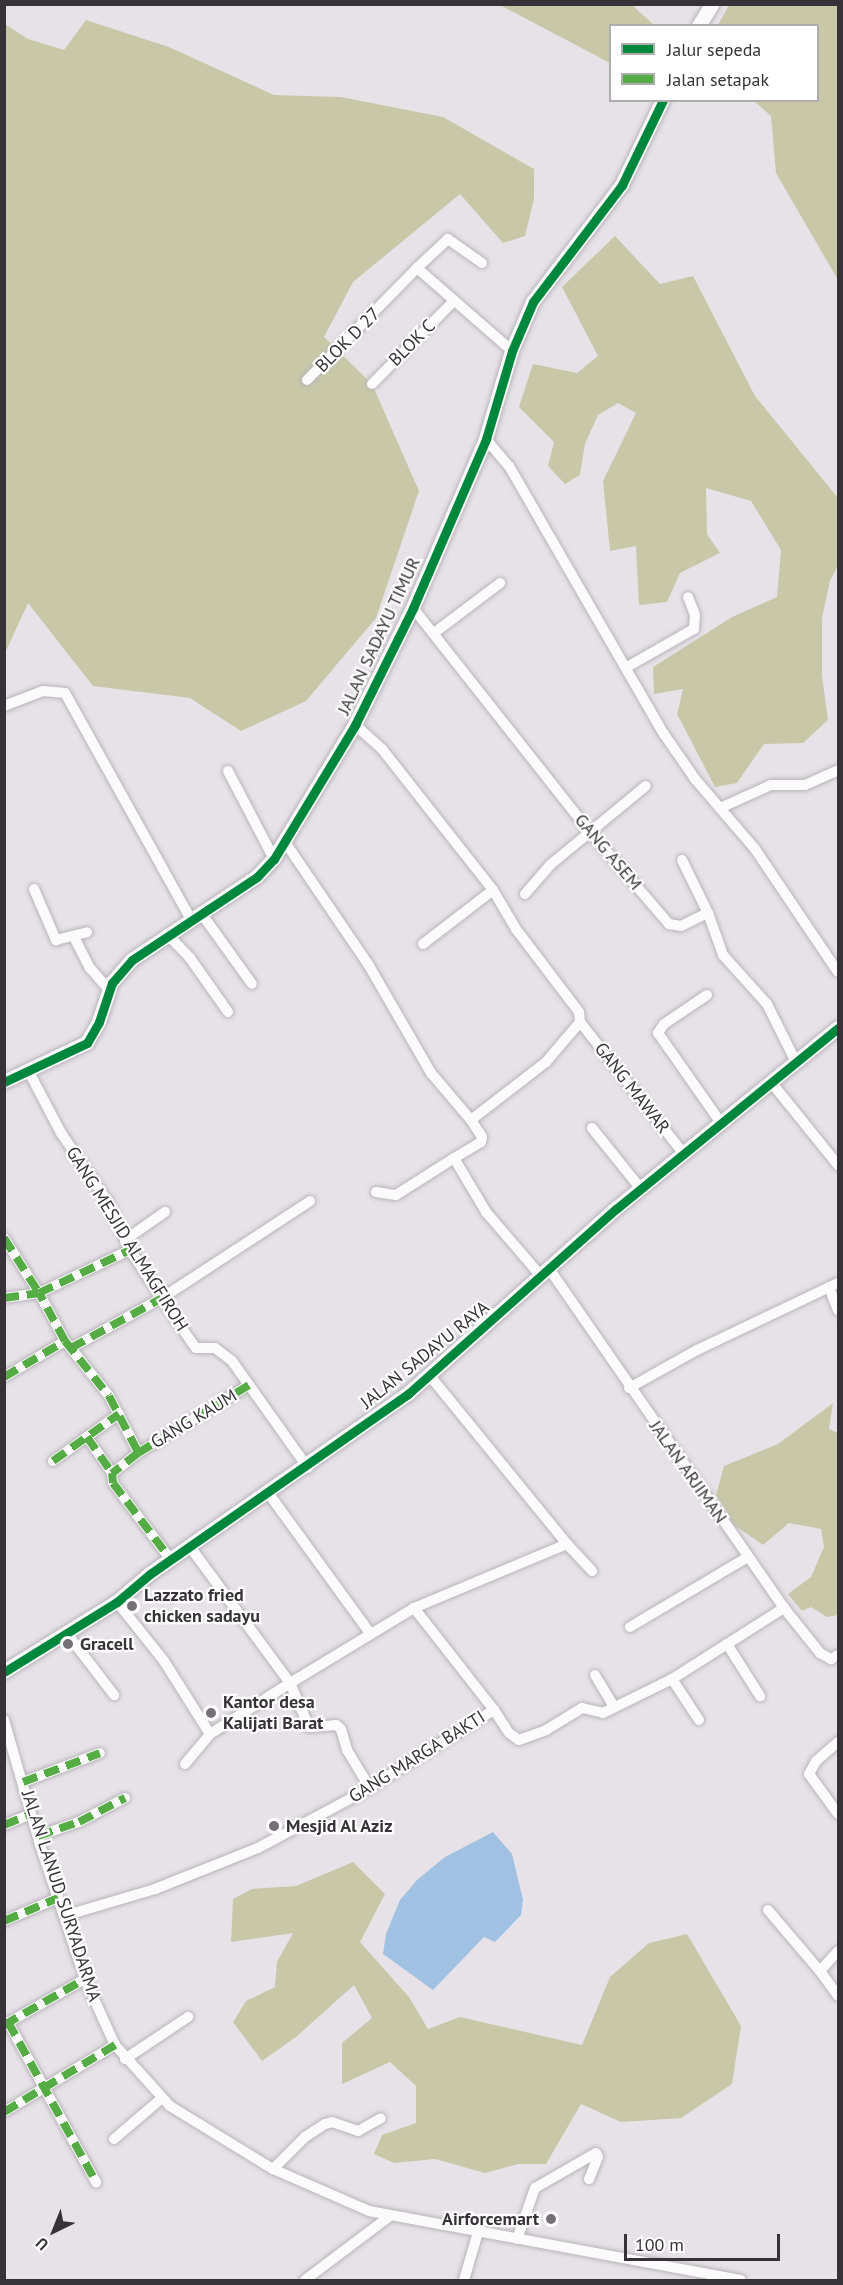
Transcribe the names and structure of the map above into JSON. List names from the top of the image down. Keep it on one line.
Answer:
{"streets":{"street":["BLOK D 27","BLOK C","JALAN SADAYU TIMUR","GANG ASEM","GANG MAWAR","GANG MESJID ALMAGFIROH","JALAN SADAYU RAYA","GANG KAUM","JALAN ARJIMAN","GANG MARGA BAKTI","JALAN LANUD SURYADARMA"]},"crossings":[["JALAN SADAYU TIMUR","GANG ASEM"],["JALAN SADAYU TIMUR","GANG MAWAR"],["JALAN SADAYU TIMUR","GANG MESJID ALMAGFIROH"],["GANG MAWAR","JALAN SADAYU RAYA"],["GANG MESJID ALMAGFIROH","JALAN SADAYU RAYA"],["GANG MESJID ALMAGFIROH","GANG KAUM"],["JALAN SADAYU RAYA","JALAN ARJIMAN"],["GANG MARGA BAKTI","JALAN LANUD SURYADARMA"]],"places":["Lazzato fried chicken sadayu","Gracell","Kantor desa Kalijati Barat","Mesjid Al Aziz","Airforcemart"],"legend":["Jalur sepeda","Jalan setapak"],"scale_bar":"100 m","north":"bottom left"}
